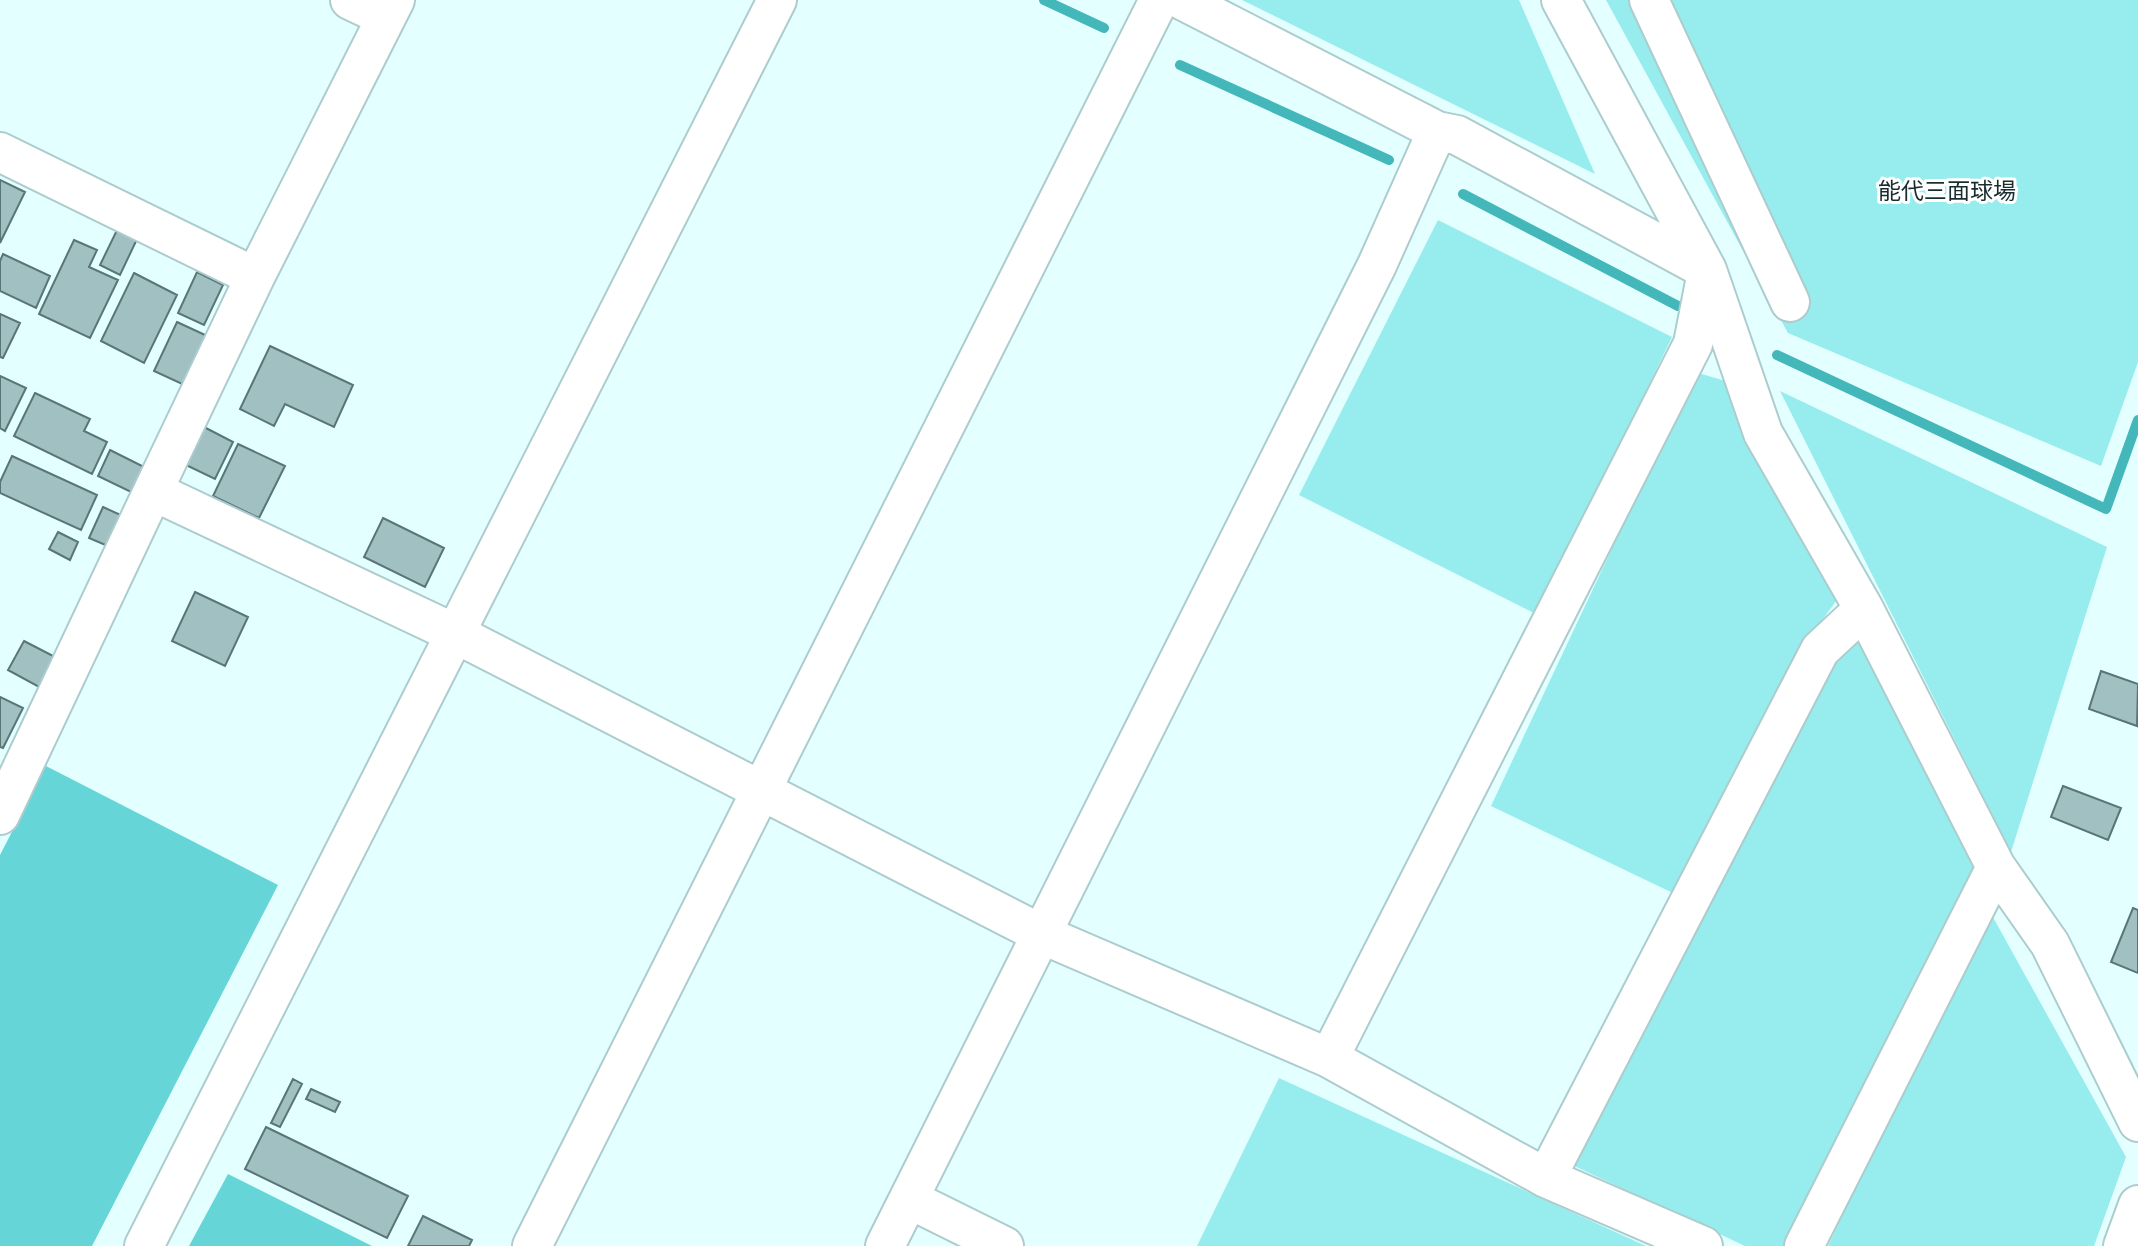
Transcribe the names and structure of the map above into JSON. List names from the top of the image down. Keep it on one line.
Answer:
{"parks":["能代三面球場"]}
